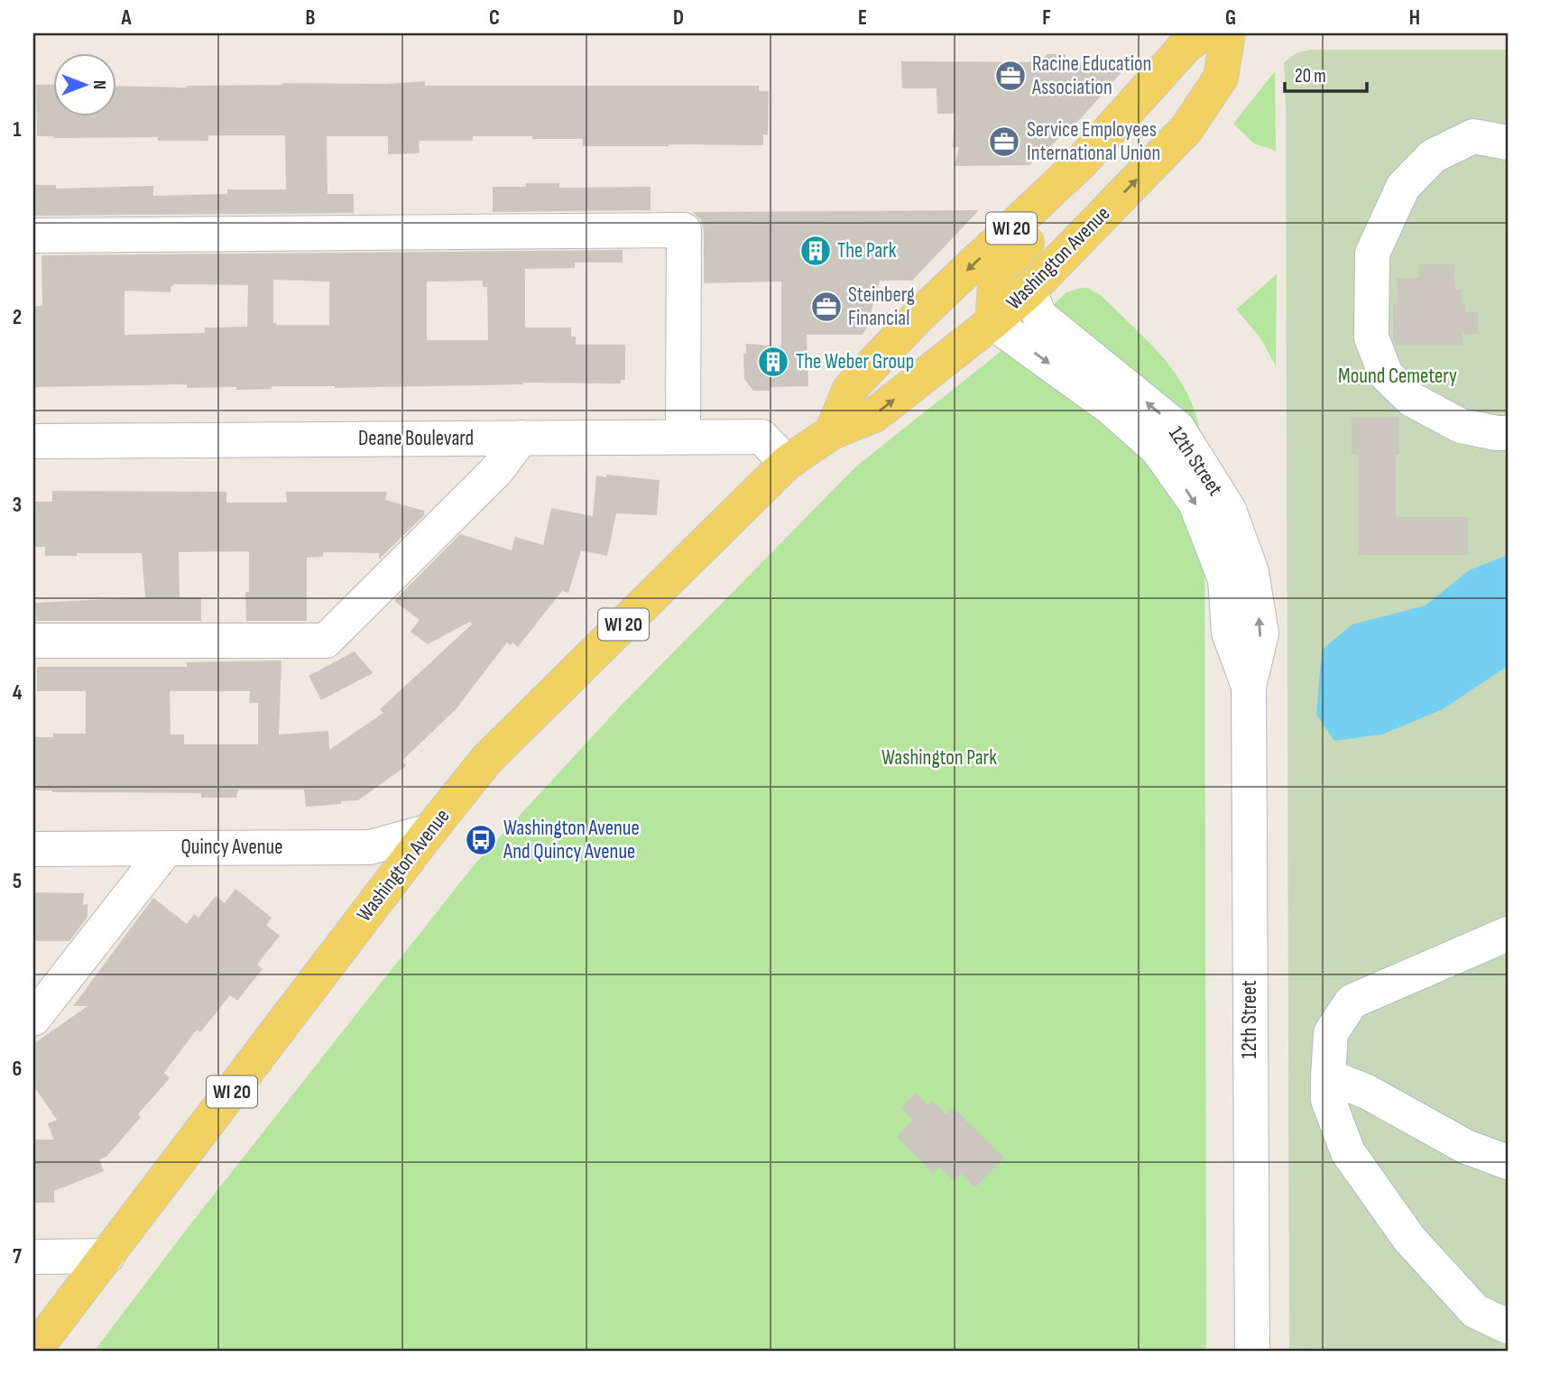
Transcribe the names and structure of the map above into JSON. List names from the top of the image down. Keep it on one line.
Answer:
{"streets":{"main road":["WI 20","Washington Avenue"],"street":["Deane Boulevard","12th Street","Quincy Avenue"]},"crossings":[["WI 20","Washington Avenue"],["Washington Avenue","Deane Boulevard"],["Washington Avenue","12th Street"],["Washington Avenue","Quincy Avenue"]],"parks":["Mound Cemetery","Washington Park"],"places":{"office":["Racine Education Association","Service Employees International Union","Steinberg Financial"],"building":["The Park","The Weber Group"],"bus stop":["Washington Avenue And Quincy Avenue"]},"scale_bar":"20 m","north":"right","grid":{"columns":["A","B","C","D","E","F","G","H"],"rows":["1","2","3","4","5","6","7"]}}
